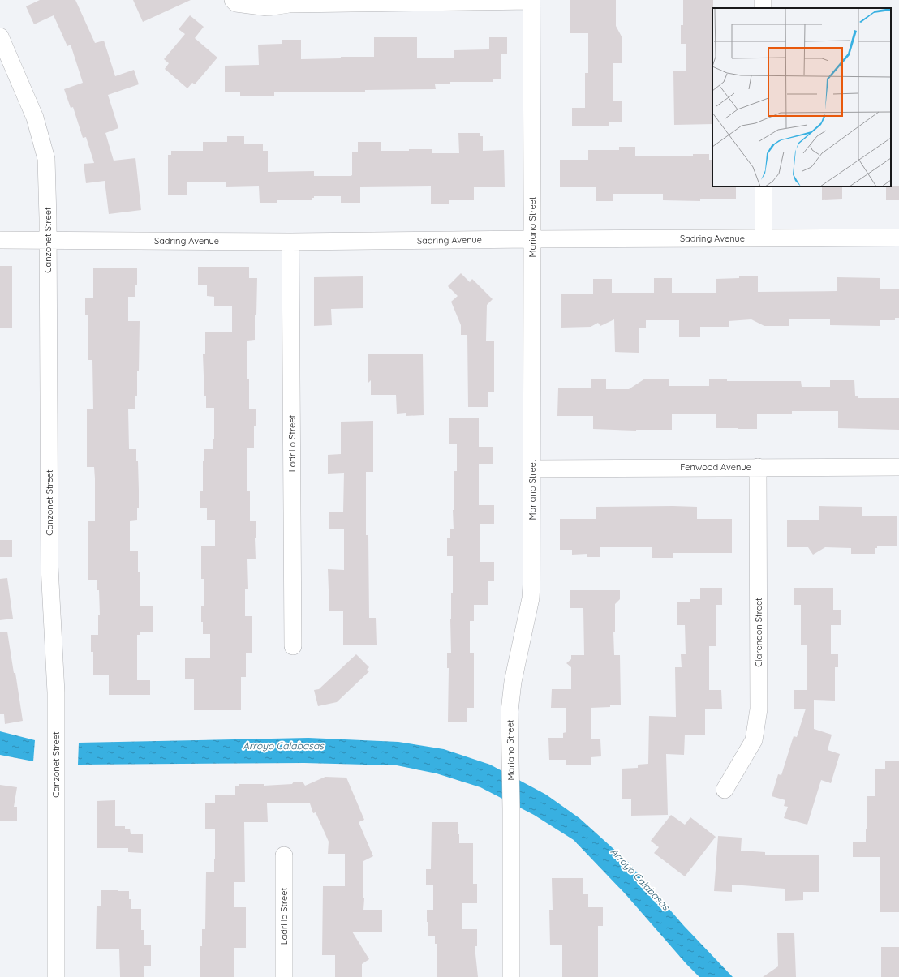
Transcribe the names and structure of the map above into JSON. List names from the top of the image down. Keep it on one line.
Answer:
{"streets":{"street":["Mariano Street","Sadring Avenue","Canzonet Street","Ladrillo Street","Fenwood Avenue","Clarendon Street"]},"crossings":[["Mariano Street","Sadring Avenue"],["Mariano Street","Fenwood Avenue"],["Sadring Avenue","Canzonet Street"],["Sadring Avenue","Ladrillo Street"],["Fenwood Avenue","Clarendon Street"]],"water":["Arroyo Calabasas"]}
